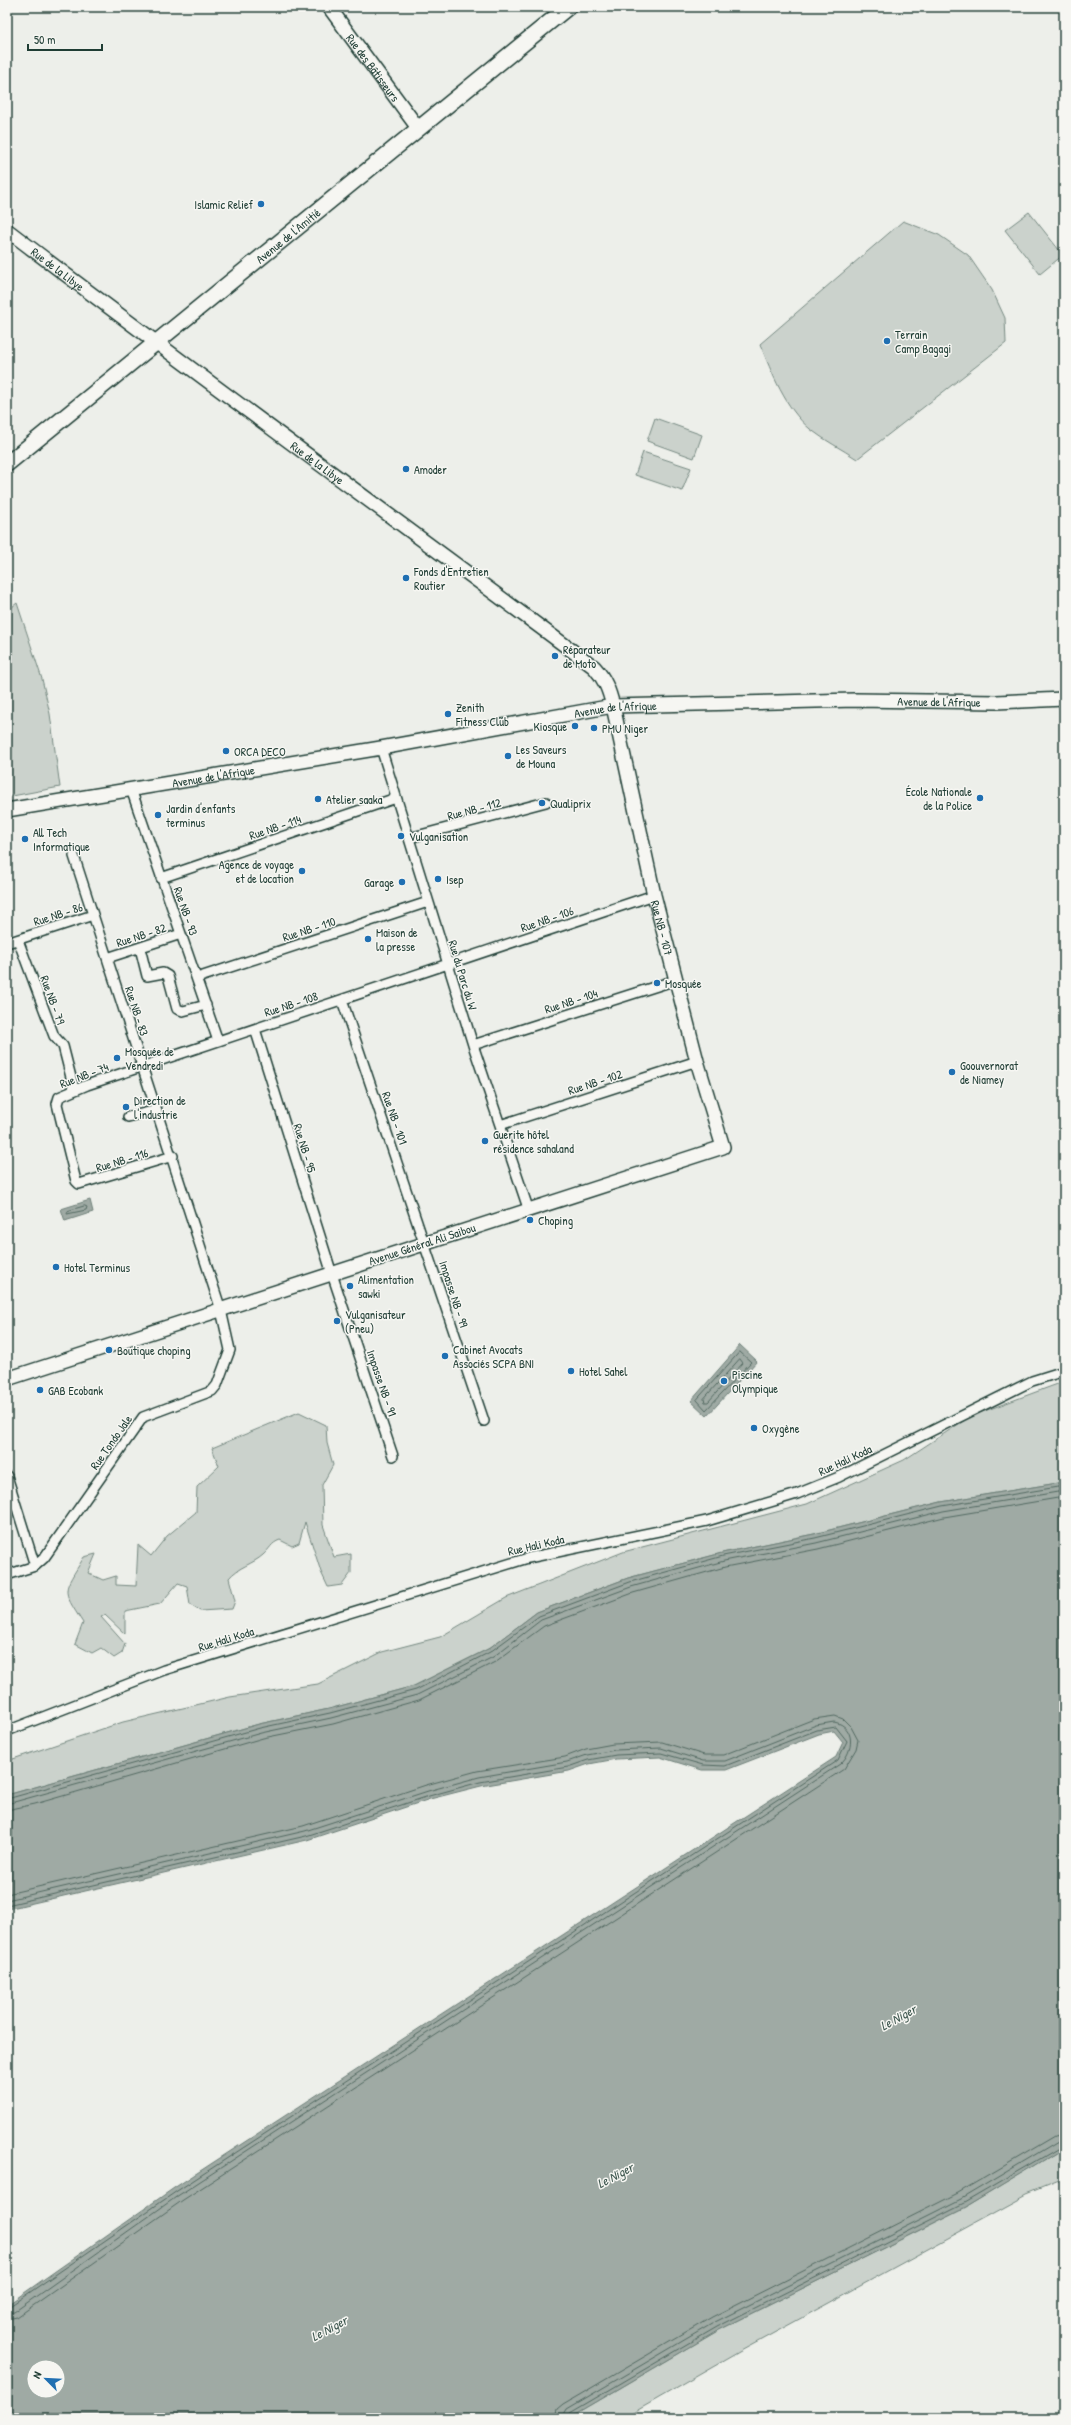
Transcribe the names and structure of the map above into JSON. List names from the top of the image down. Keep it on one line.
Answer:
{"streets":{"main road":["Avenue de l'Amitié"],"street":["Rue des Bâtisseurs","Rue de la Libye","Avenue de l'Afrique","Rue NB - 112","Rue NB - 114","Rue NB - 93","Rue NB - 86","Rue NB - 106","Rue NB - 107","Rue NB - 110","Rue NB - 82","Rue du Parc du W","Rue NB - 79","Rue NB - 104","Rue NB - 108","Rue NB - 83","Rue NB - 74","Rue NB - 102","Rue NB - 101","Rue NB - 95","Rue NB - 116","Avenue Général Ali Saibou","Impasse NB - 99","Impasse NB - 91","Rue Tondo Jale","Rue Hali Koda"]},"crossings":[["Rue des Bâtisseurs","Avenue de l'Amitié"],["Avenue de l'Amitié","Rue de la Libye"],["Rue de la Libye","Avenue de l'Afrique"],["Rue de la Libye","Rue NB - 107"],["Avenue de l'Afrique","Rue NB - 93"],["Avenue de l'Afrique","Rue NB - 107"],["Avenue de l'Afrique","Rue du Parc du W"],["Rue NB - 112","Rue du Parc du W"],["Rue NB - 114","Rue NB - 93"],["Rue NB - 114","Rue du Parc du W"],["Rue NB - 93","Rue NB - 110"],["Rue NB - 93","Rue NB - 82"],["Rue NB - 93","Rue NB - 108"],["Rue NB - 86","Rue NB - 79"],["Rue NB - 86","Rue NB - 83"],["Rue NB - 106","Rue NB - 107"],["Rue NB - 106","Rue du Parc du W"],["Rue NB - 106","Rue NB - 108"],["Rue NB - 107","Rue NB - 104"],["Rue NB - 107","Rue NB - 102"],["Rue NB - 107","Avenue Général Ali Saibou"],["Rue NB - 110","Rue du Parc du W"],["Rue NB - 82","Rue NB - 83"],["Rue du Parc du W","Rue NB - 104"],["Rue du Parc du W","Rue NB - 108"],["Rue du Parc du W","Rue NB - 102"],["Rue du Parc du W","Avenue Général Ali Saibou"],["Rue NB - 79","Rue NB - 74"],["Rue NB - 108","Rue NB - 83"],["Rue NB - 108","Rue NB - 74"],["Rue NB - 108","Rue NB - 101"],["Rue NB - 108","Rue NB - 95"],["Rue NB - 83","Rue NB - 74"],["Rue NB - 83","Rue NB - 116"],["Rue NB - 83","Avenue Général Ali Saibou"],["Rue NB - 83","Rue Tondo Jale"],["Rue NB - 74","Rue NB - 116"],["Rue NB - 101","Avenue Général Ali Saibou"],["Rue NB - 101","Impasse NB - 99"],["Rue NB - 95","Avenue Général Ali Saibou"],["Rue NB - 95","Impasse NB - 91"],["Avenue Général Ali Saibou","Impasse NB - 99"],["Avenue Général Ali Saibou","Impasse NB - 91"],["Avenue Général Ali Saibou","Rue Tondo Jale"]],"water":["Le Niger"],"places":["Islamic Relief","Terrain Camp Bagagi","Amoder","Fonds d'Entretien Routier","Réparateur de Moto","Zenith Fitness Club","Kiosque","PMU Niger","ORCA DECO","Les Saveurs de Mouna","École Nationale de la Police","Atelier saaka","Qualiprix","Jardin d'enfants terminus","Vulganisation","All Tech Informatique","Agence de voyage et de location","Isep","Garage","Maison de la presse","Mosquée","Mosquée de Vendredi","Goouvernorat de Niamey","Direction de l'industrie","Guerite hôtel résidence sahaland","Choping","Hotel Terminus","Alimentation sawki","Vulganisateur (Pneu)","Boutique choping","Cabinet Avocats Associés SCPA BNI","Hotel Sahel","Piscine Olympique","GAB Ecobank","Oxygène"],"scale_bar":"50 m","north":"top left"}
